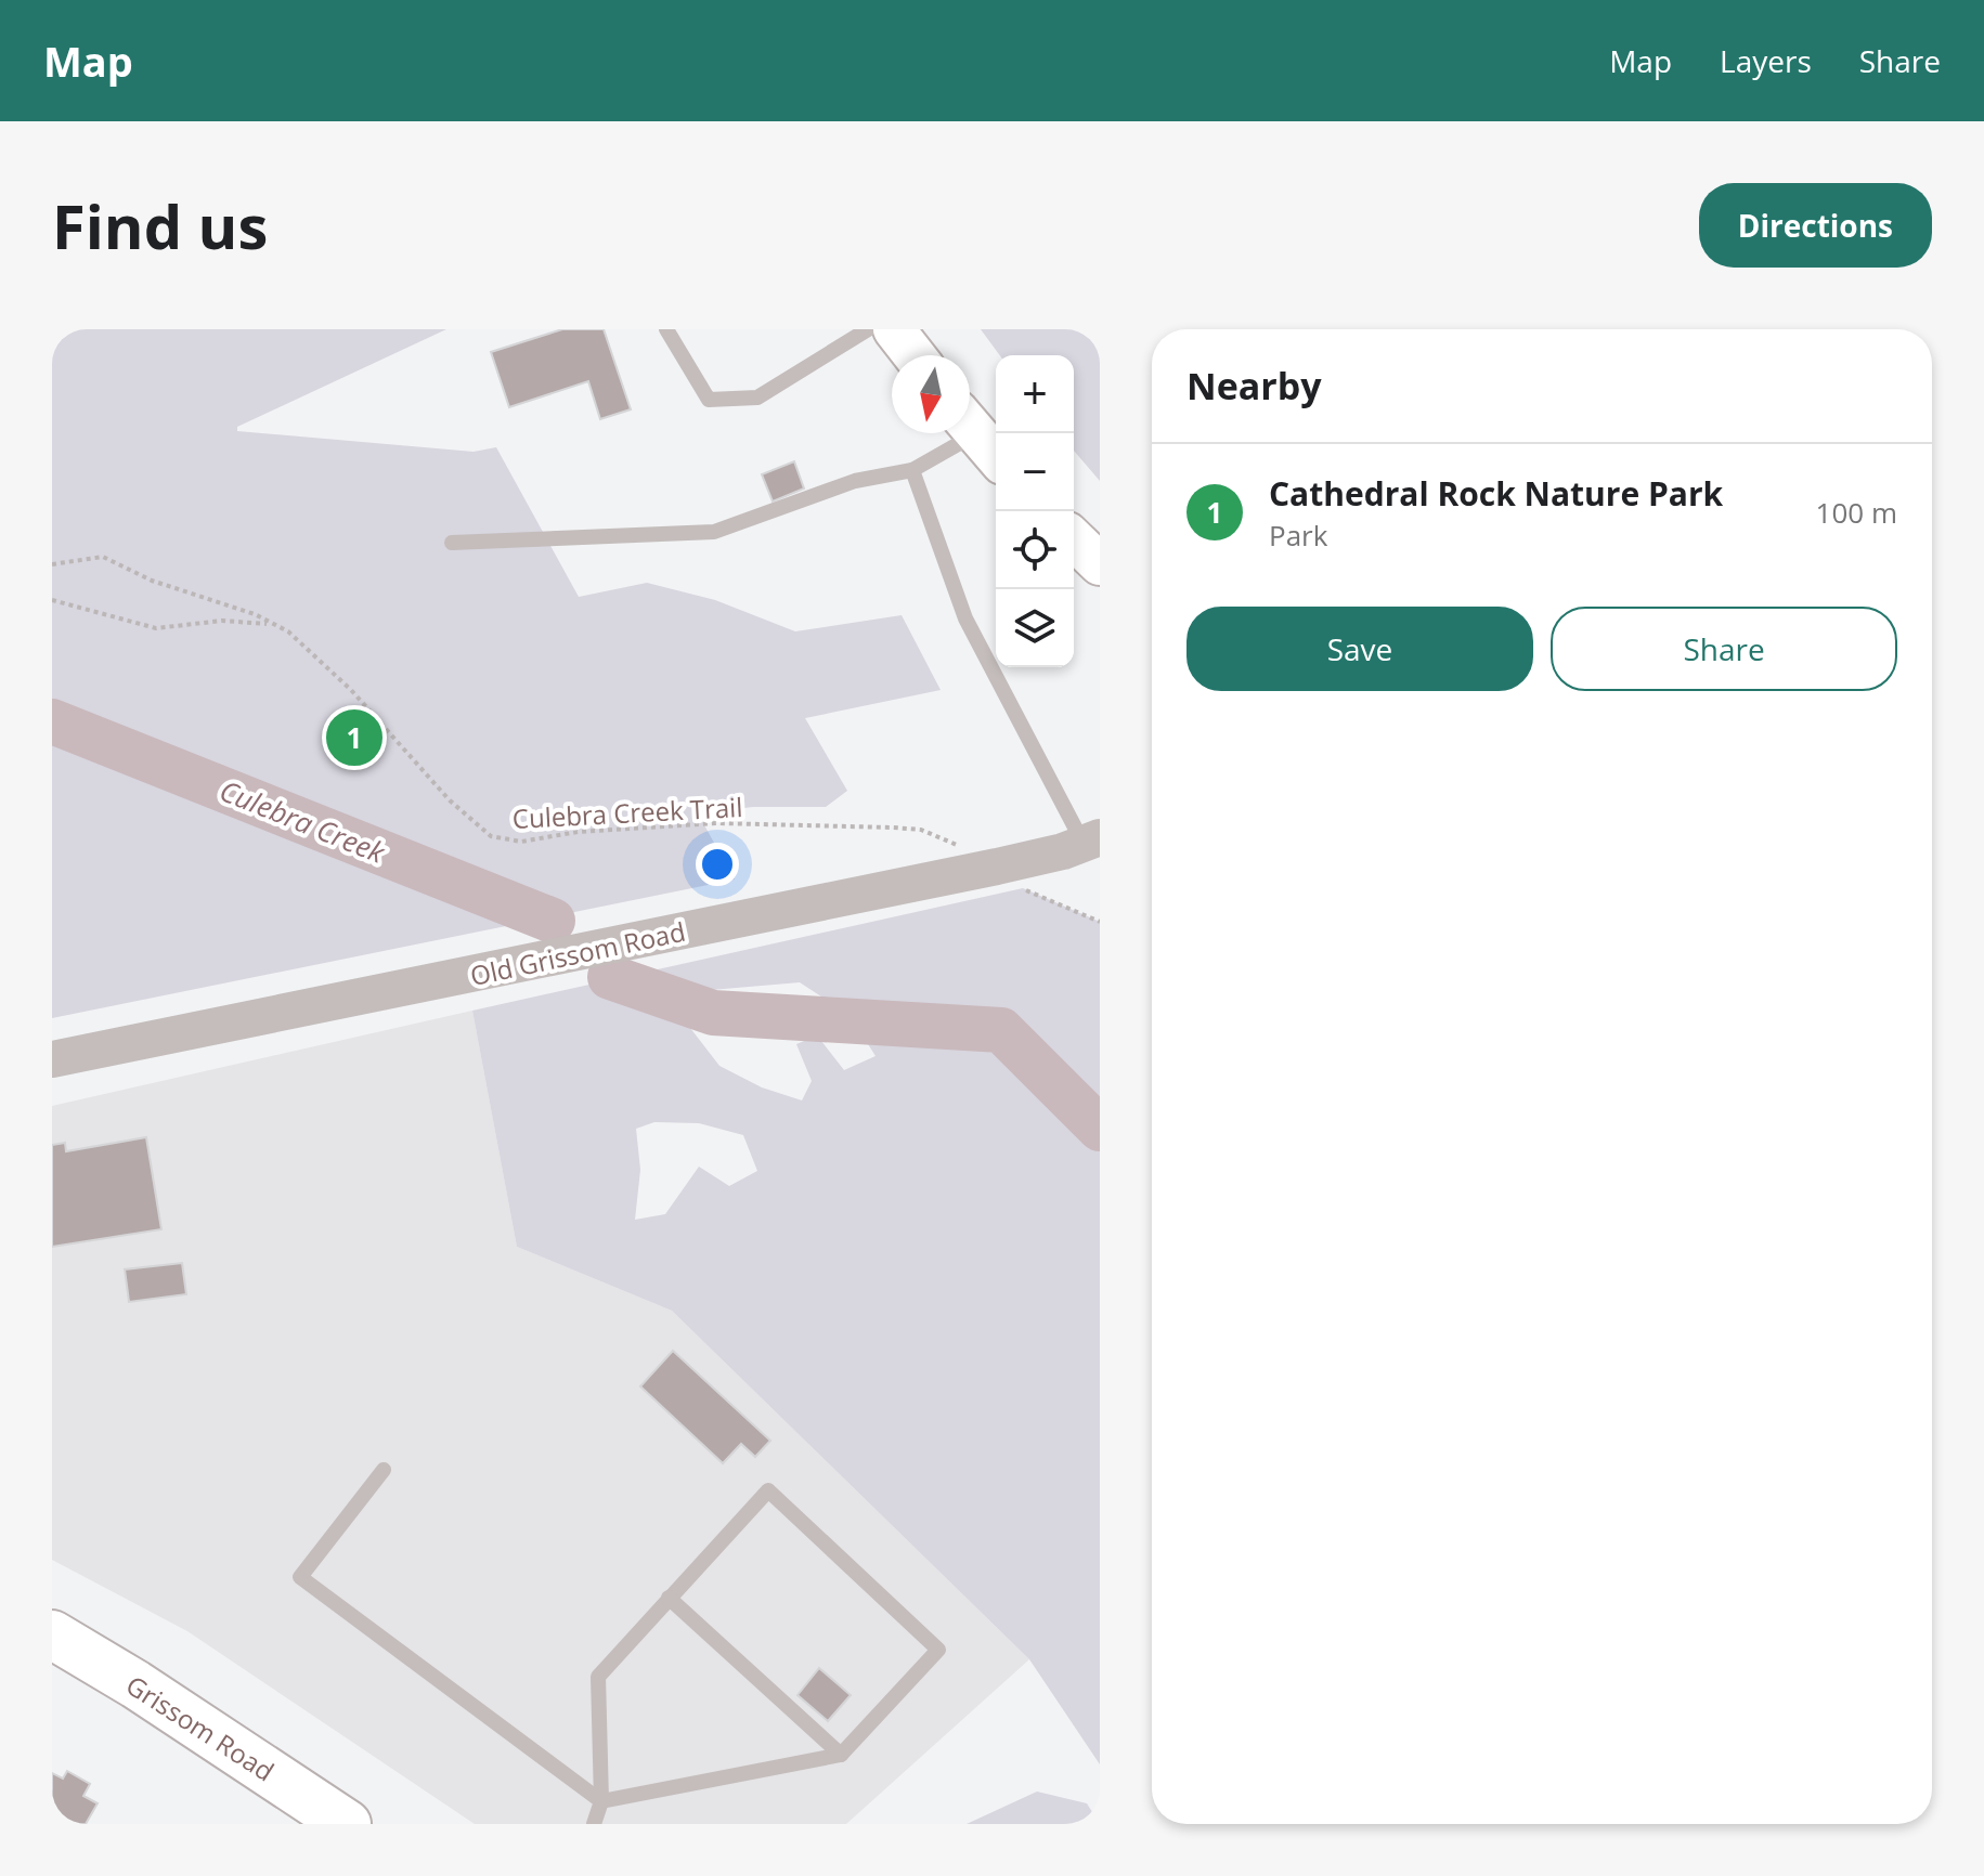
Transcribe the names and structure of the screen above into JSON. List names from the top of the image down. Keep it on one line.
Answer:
{"streets":{"main road":["Grissom Road"],"street":["Old Grissom Road"],"path":["Culebra Creek Trail"]},"water":["Culebra Creek"],"north":"bottom","page":{"header":"Map","nav":["Map","Layers","Share"],"buttons":["Directions",["Save","Share"]],"title":"Find us","heading":"Nearby","map_buttons":["+","−"],"list":[{"mark":"1","name":"Cathedral Rock Nature Park","note":"Park","value":"100 m"}],"pins":"1"}}
